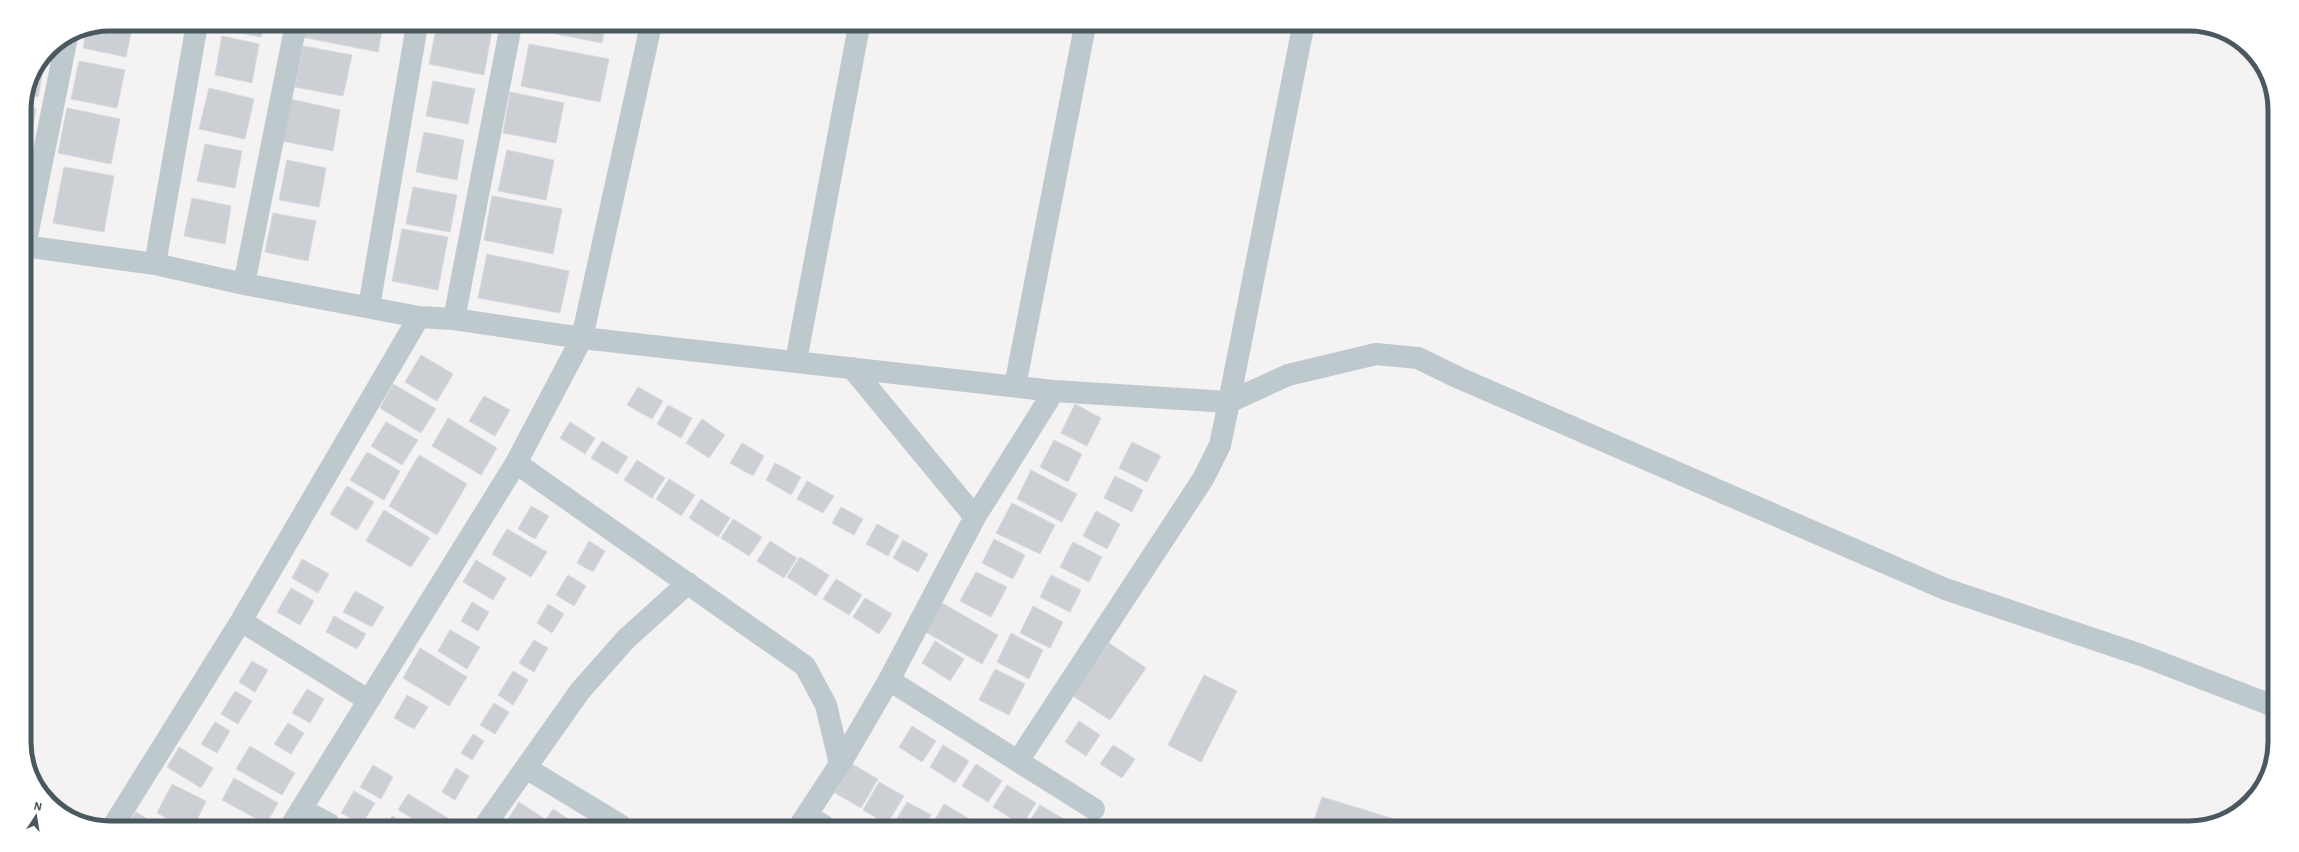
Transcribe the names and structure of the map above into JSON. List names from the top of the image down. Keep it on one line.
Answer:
{"north":"top"}
